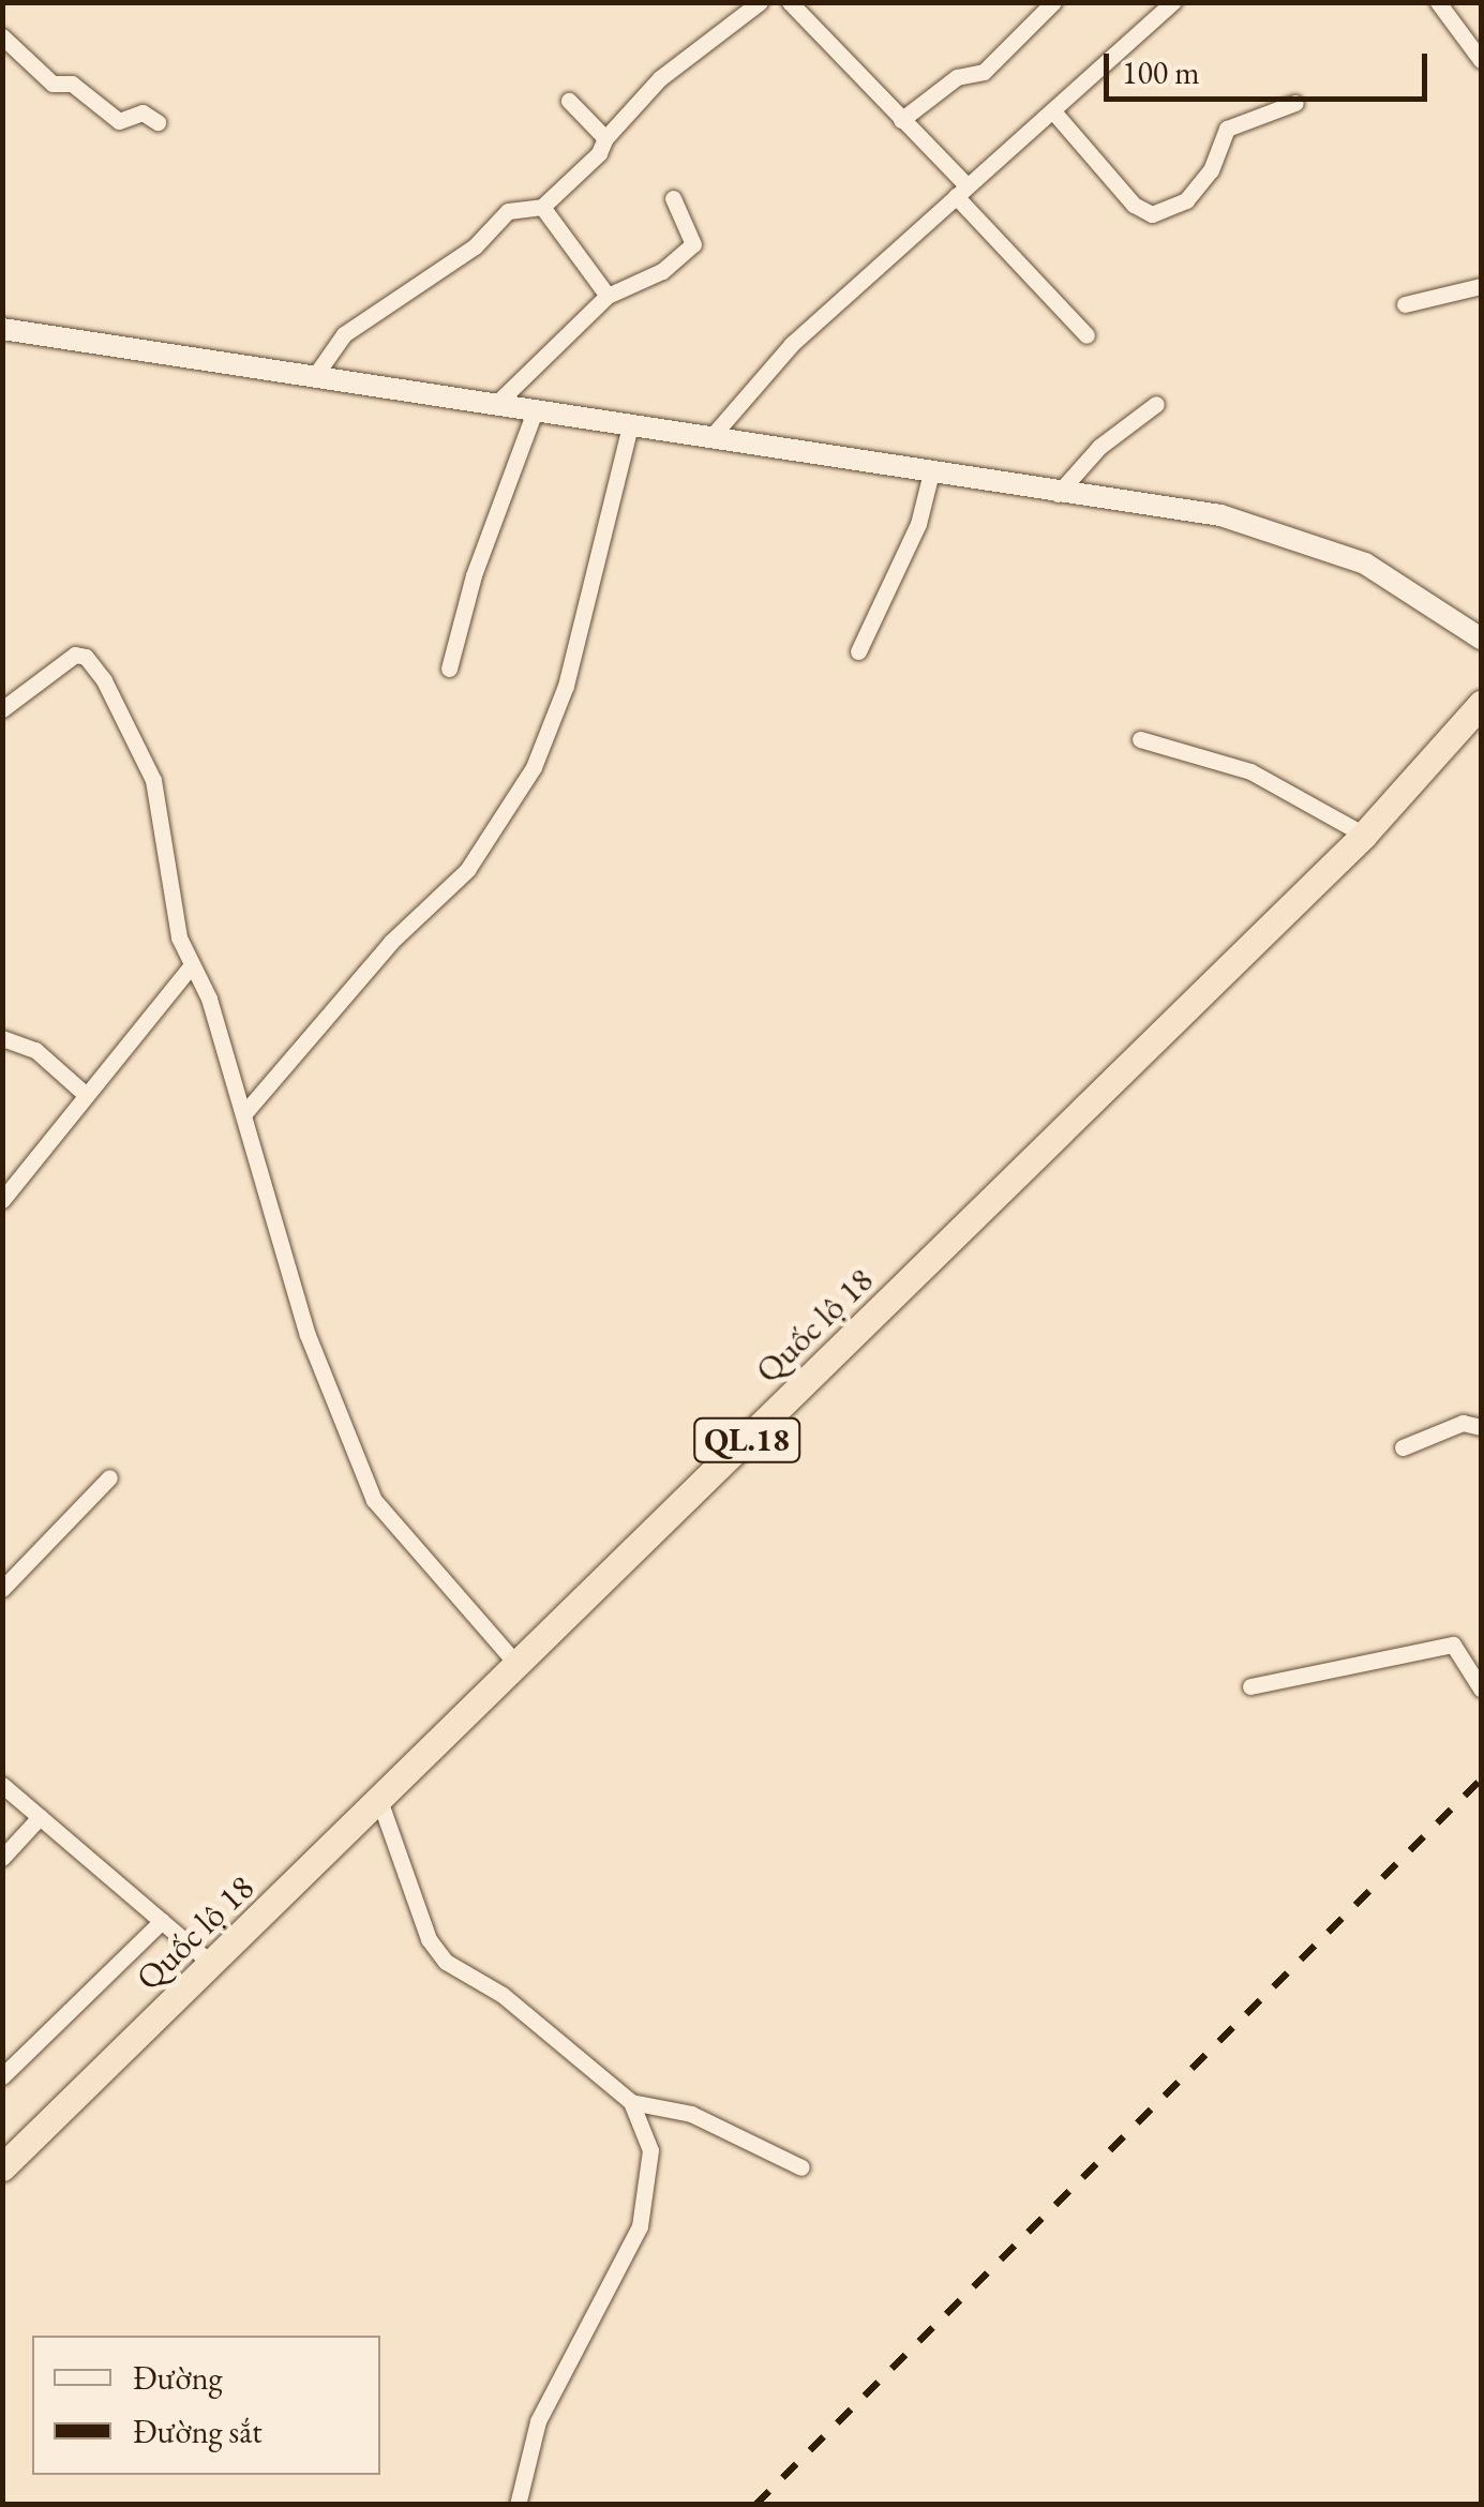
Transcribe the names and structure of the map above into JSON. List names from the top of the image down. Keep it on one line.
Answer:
{"streets":{"highway":["Quốc lộ 18","QL.18"]},"legend":["Đường","Đường sắt"],"scale_bar":"100 m"}
